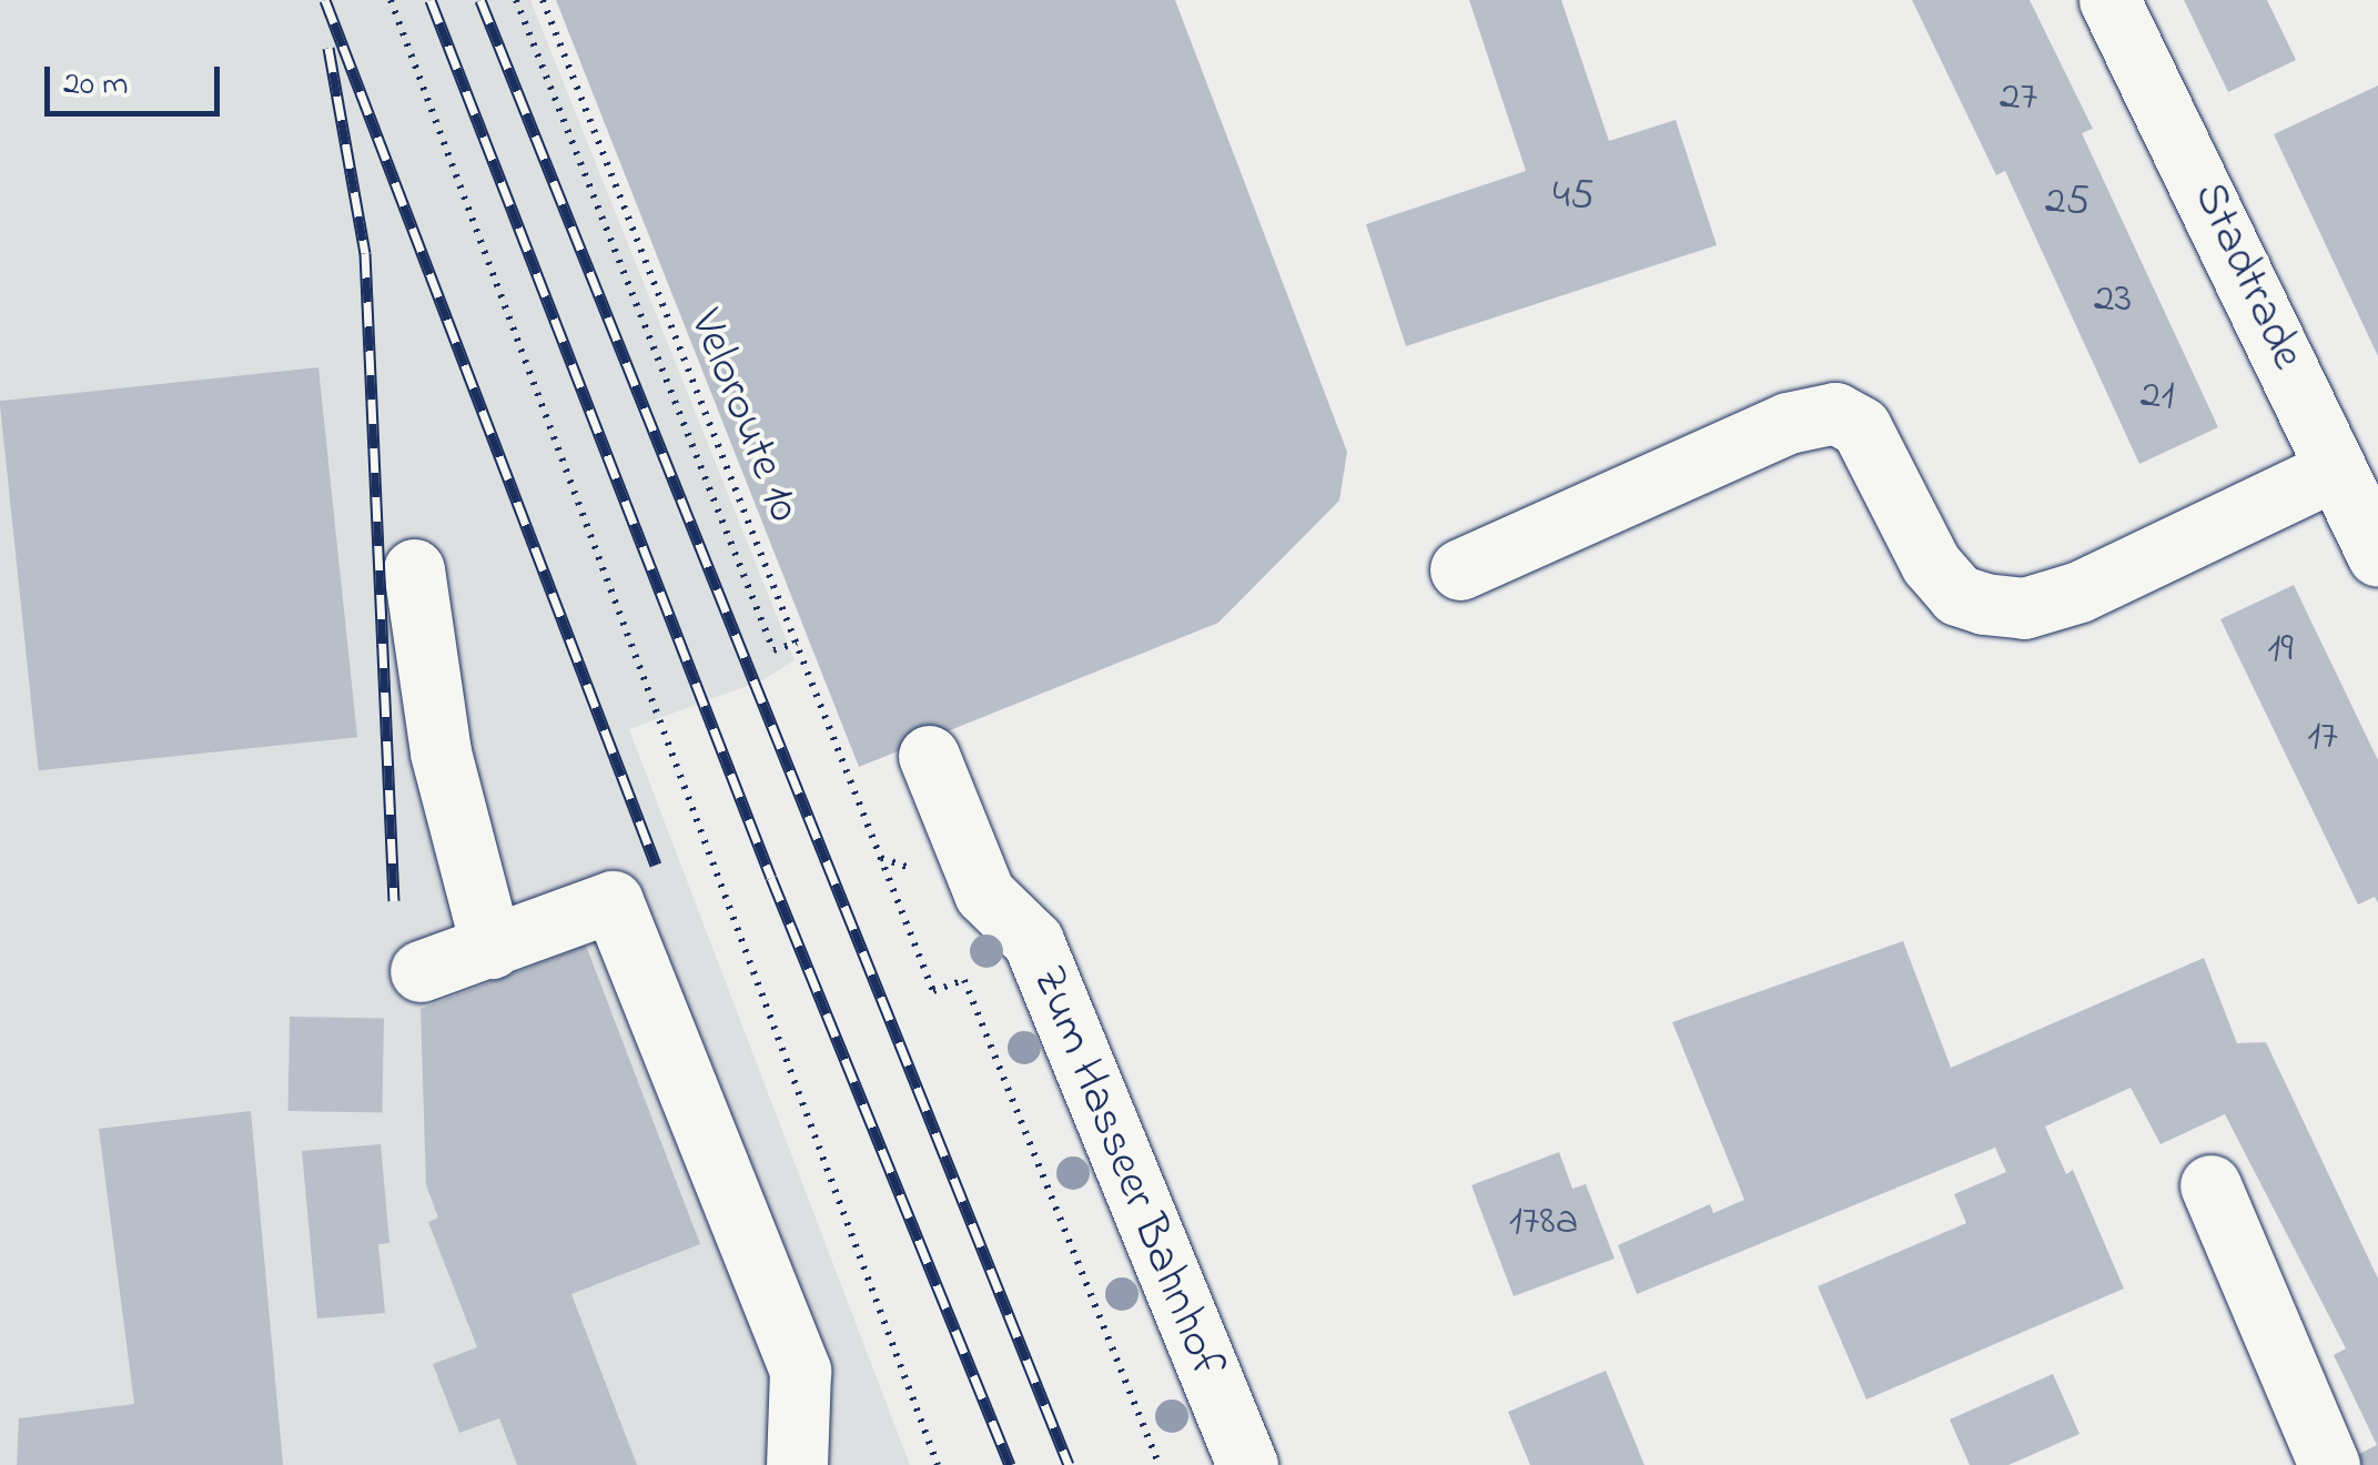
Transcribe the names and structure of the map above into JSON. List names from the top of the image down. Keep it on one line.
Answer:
{"streets":{"street":["Stadtrade","Zum Hasseer Bahnhof"],"path":["Veloroute 10"]},"house_numbers":["27","45","25","23","21","19","17","178a"],"scale_bar":"20 m"}
